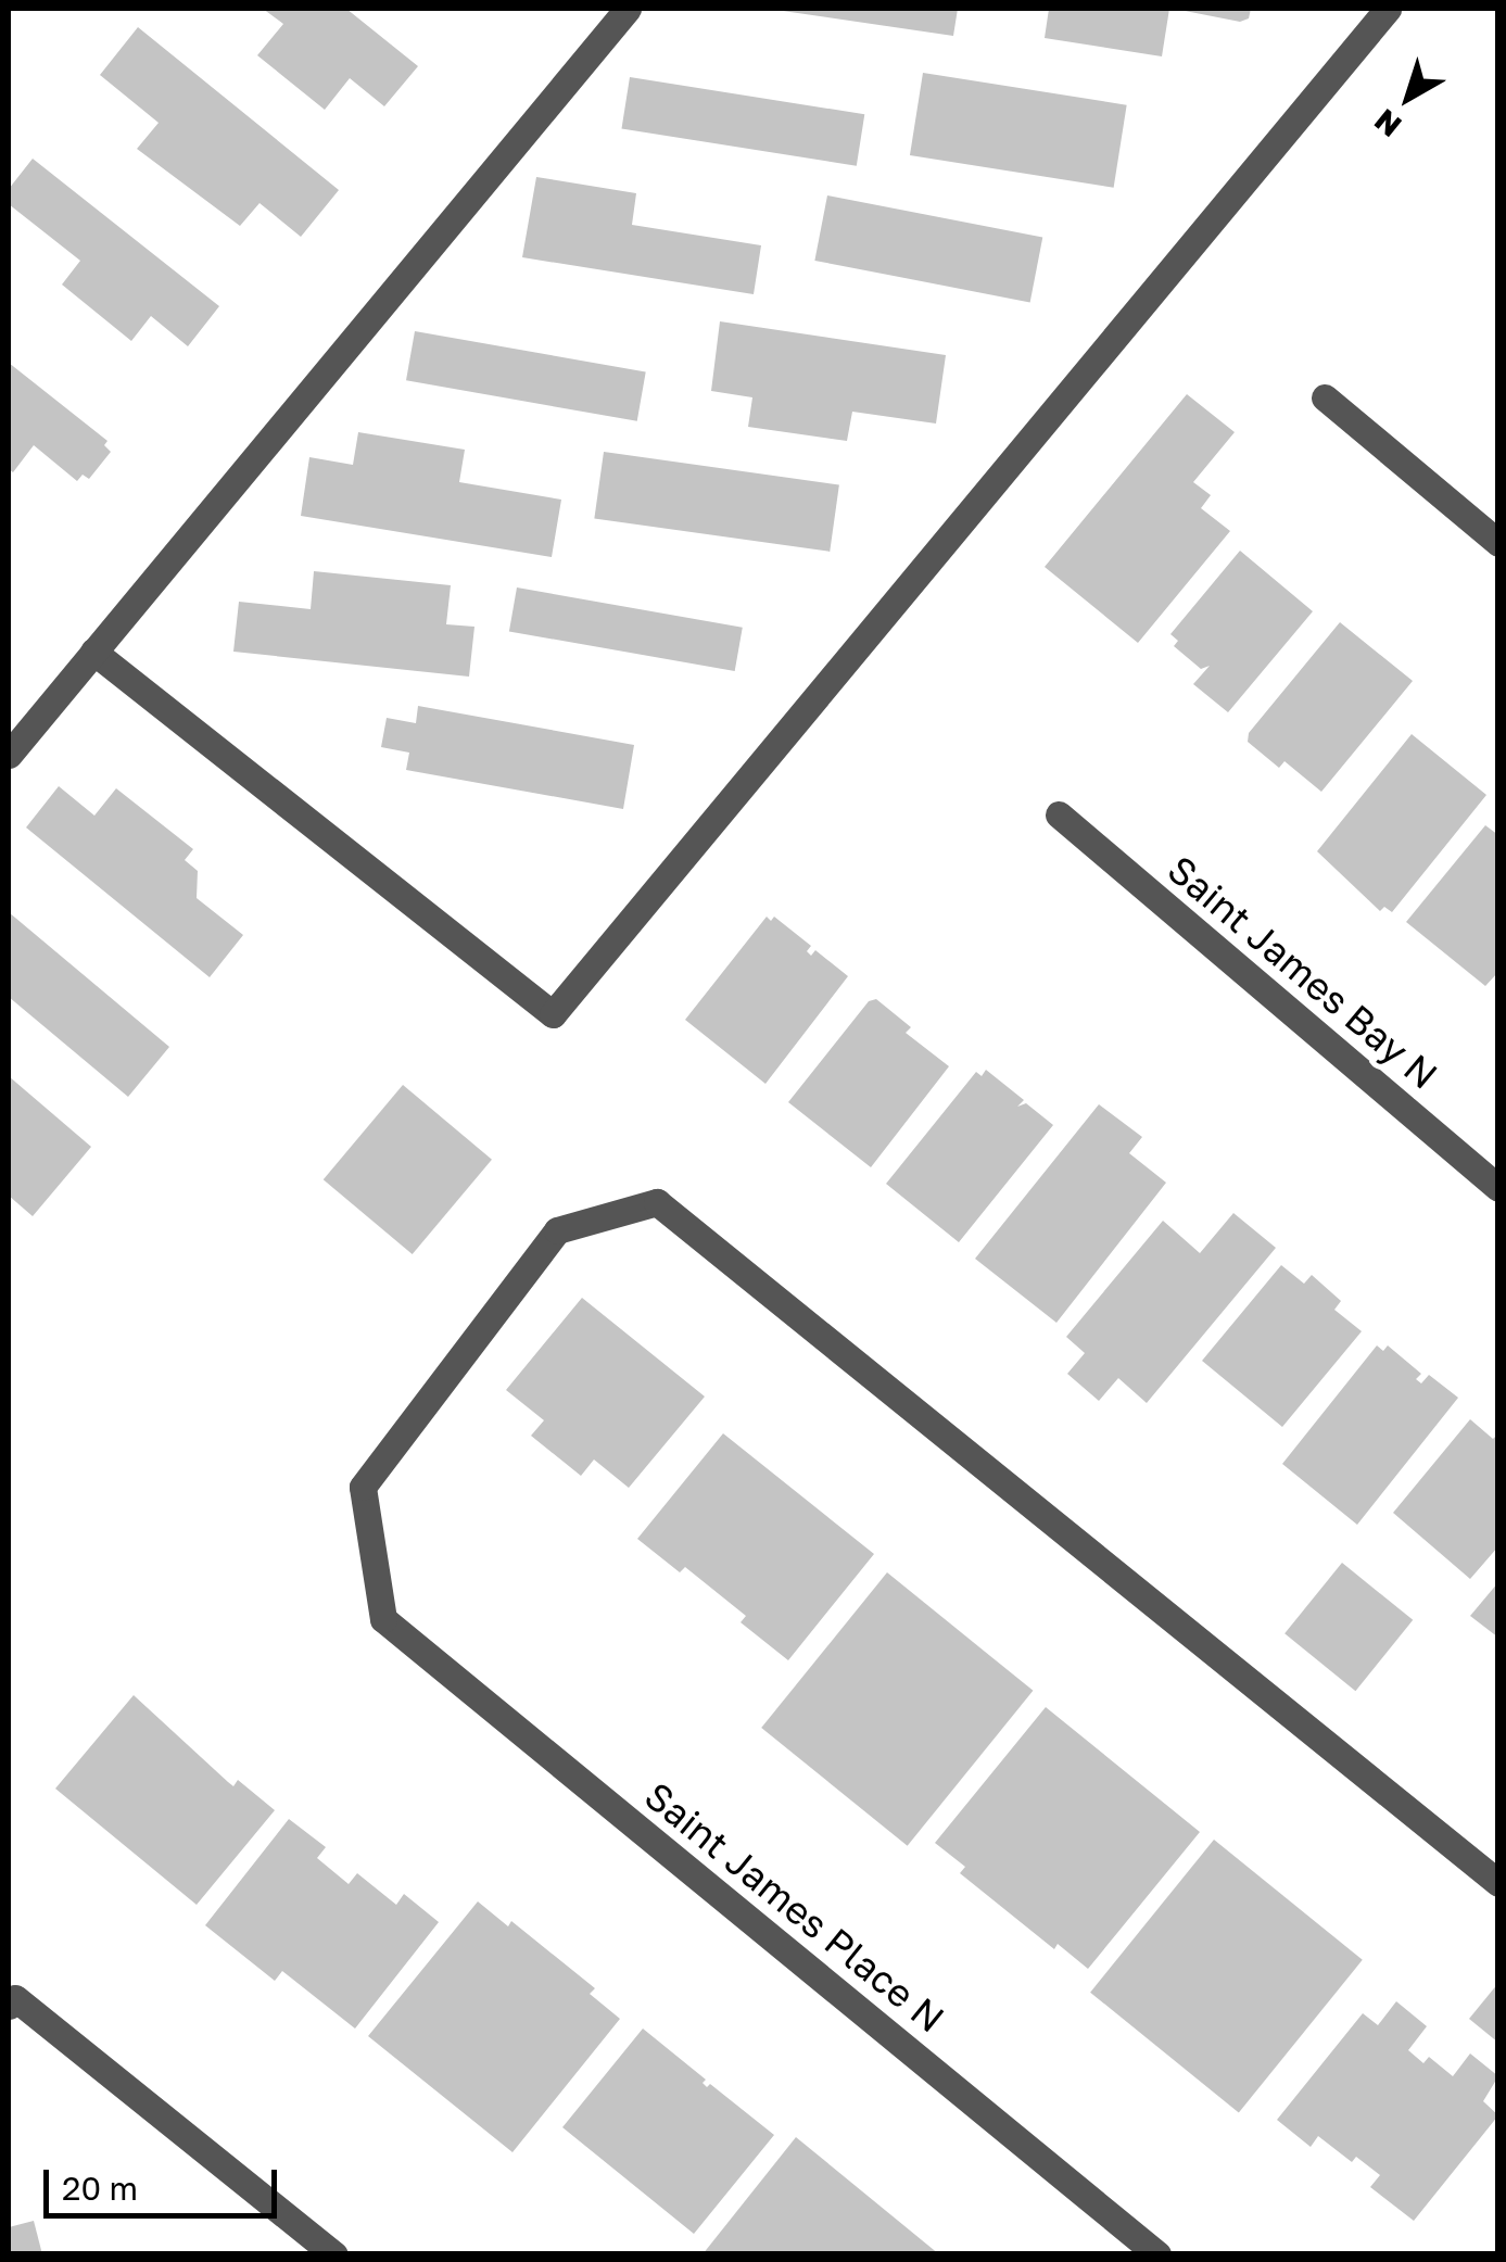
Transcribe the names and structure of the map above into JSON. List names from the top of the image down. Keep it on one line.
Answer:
{"streets":{"street":["Saint James Bay N","Saint James Place N"]},"scale_bar":"20 m","north":"bottom left"}
